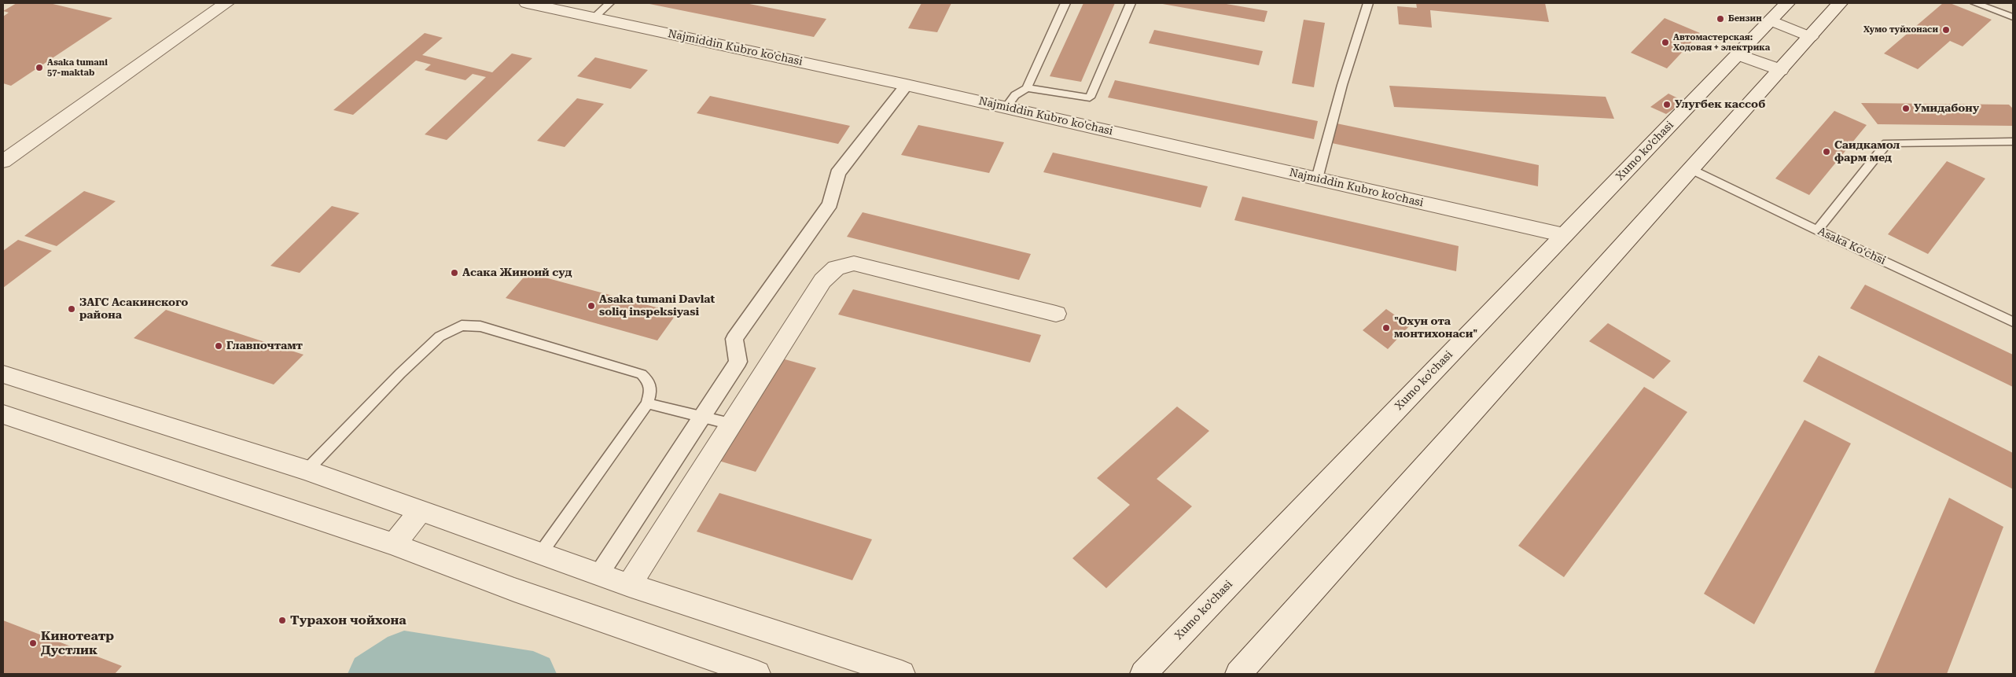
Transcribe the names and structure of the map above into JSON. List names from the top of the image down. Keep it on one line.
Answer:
{"streets":{"street":["Najmiddin Kubro ko'chasi","Xumo ko’chasi"],"lane":["Asaka Koʻchsi"]},"crossings":[["Najmiddin Kubro ko'chasi","Xumo ko’chasi"]],"places":["Бензин","Хумо туйхонаси","Автомастерская: Ходовая + электрика","Asaka tumani 57-maktab","Улугбек кассоб","Умидабону","Саидкамол фарм мед","Асака Жиноий суд","Asaka tumani Davlat soliq inspeksiyasi","ЗАГС Асакинского района","\"Охун ота монтихонаси\"","Главпочтамт","Турахон чойхона","Кинотеатр Дустлик"]}
